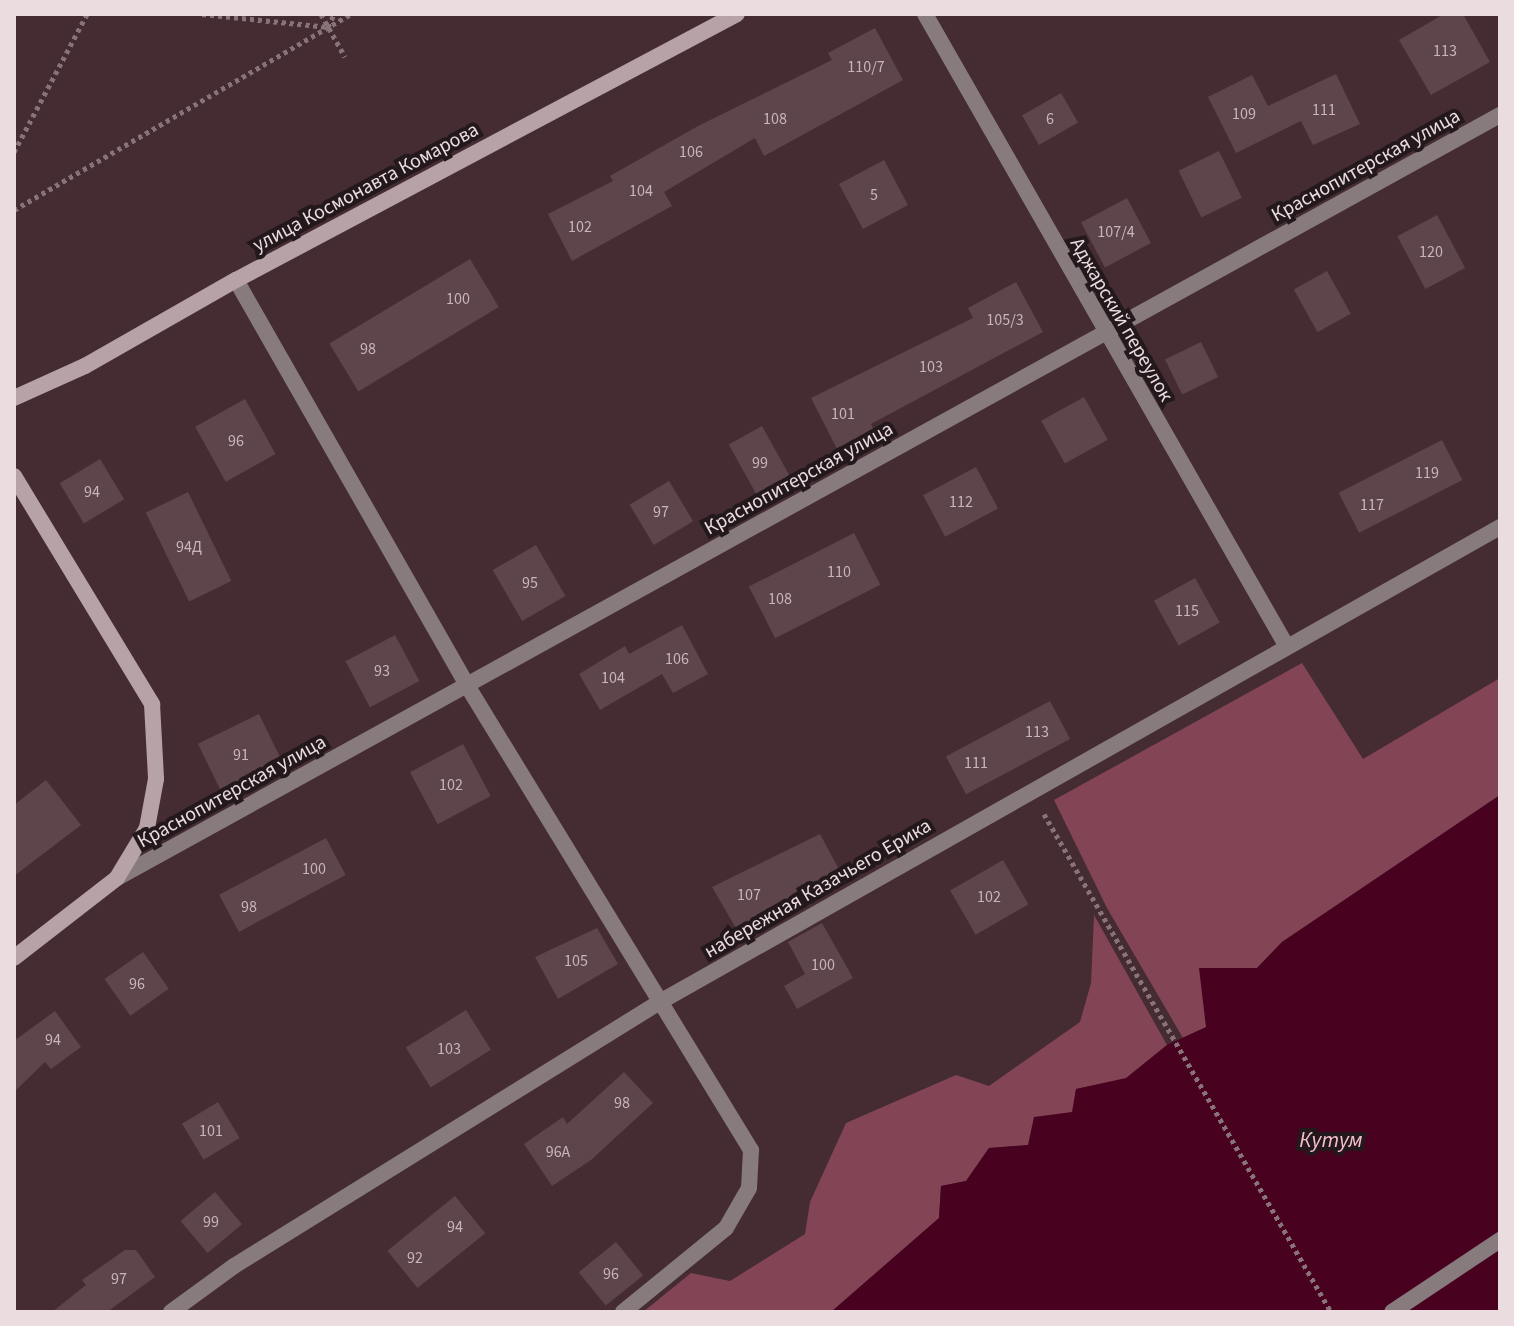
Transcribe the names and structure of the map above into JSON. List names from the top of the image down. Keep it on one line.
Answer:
{"streets":{"main road":["Краснопитерская улица","улица Космонавта Комарова"],"street":["Аджарский переулок","набережная Казачьего Ерика"]},"crossings":[["Краснопитерская улица","Аджарский переулок"],["Аджарский переулок","набережная Казачьего Ерика"]],"water":["Кутум"],"house_numbers":["113","110/7","111","109","108","6","106","104","5","102","107/4","120","100","105/3","98","103","101","96","99","119","94","112","117","97","94Д","110","95","108","115","106","93","104","113","91","111","102","100","107","102","98","105","100","96","94","103","98","101","96А","99","94","92","96","97"]}
